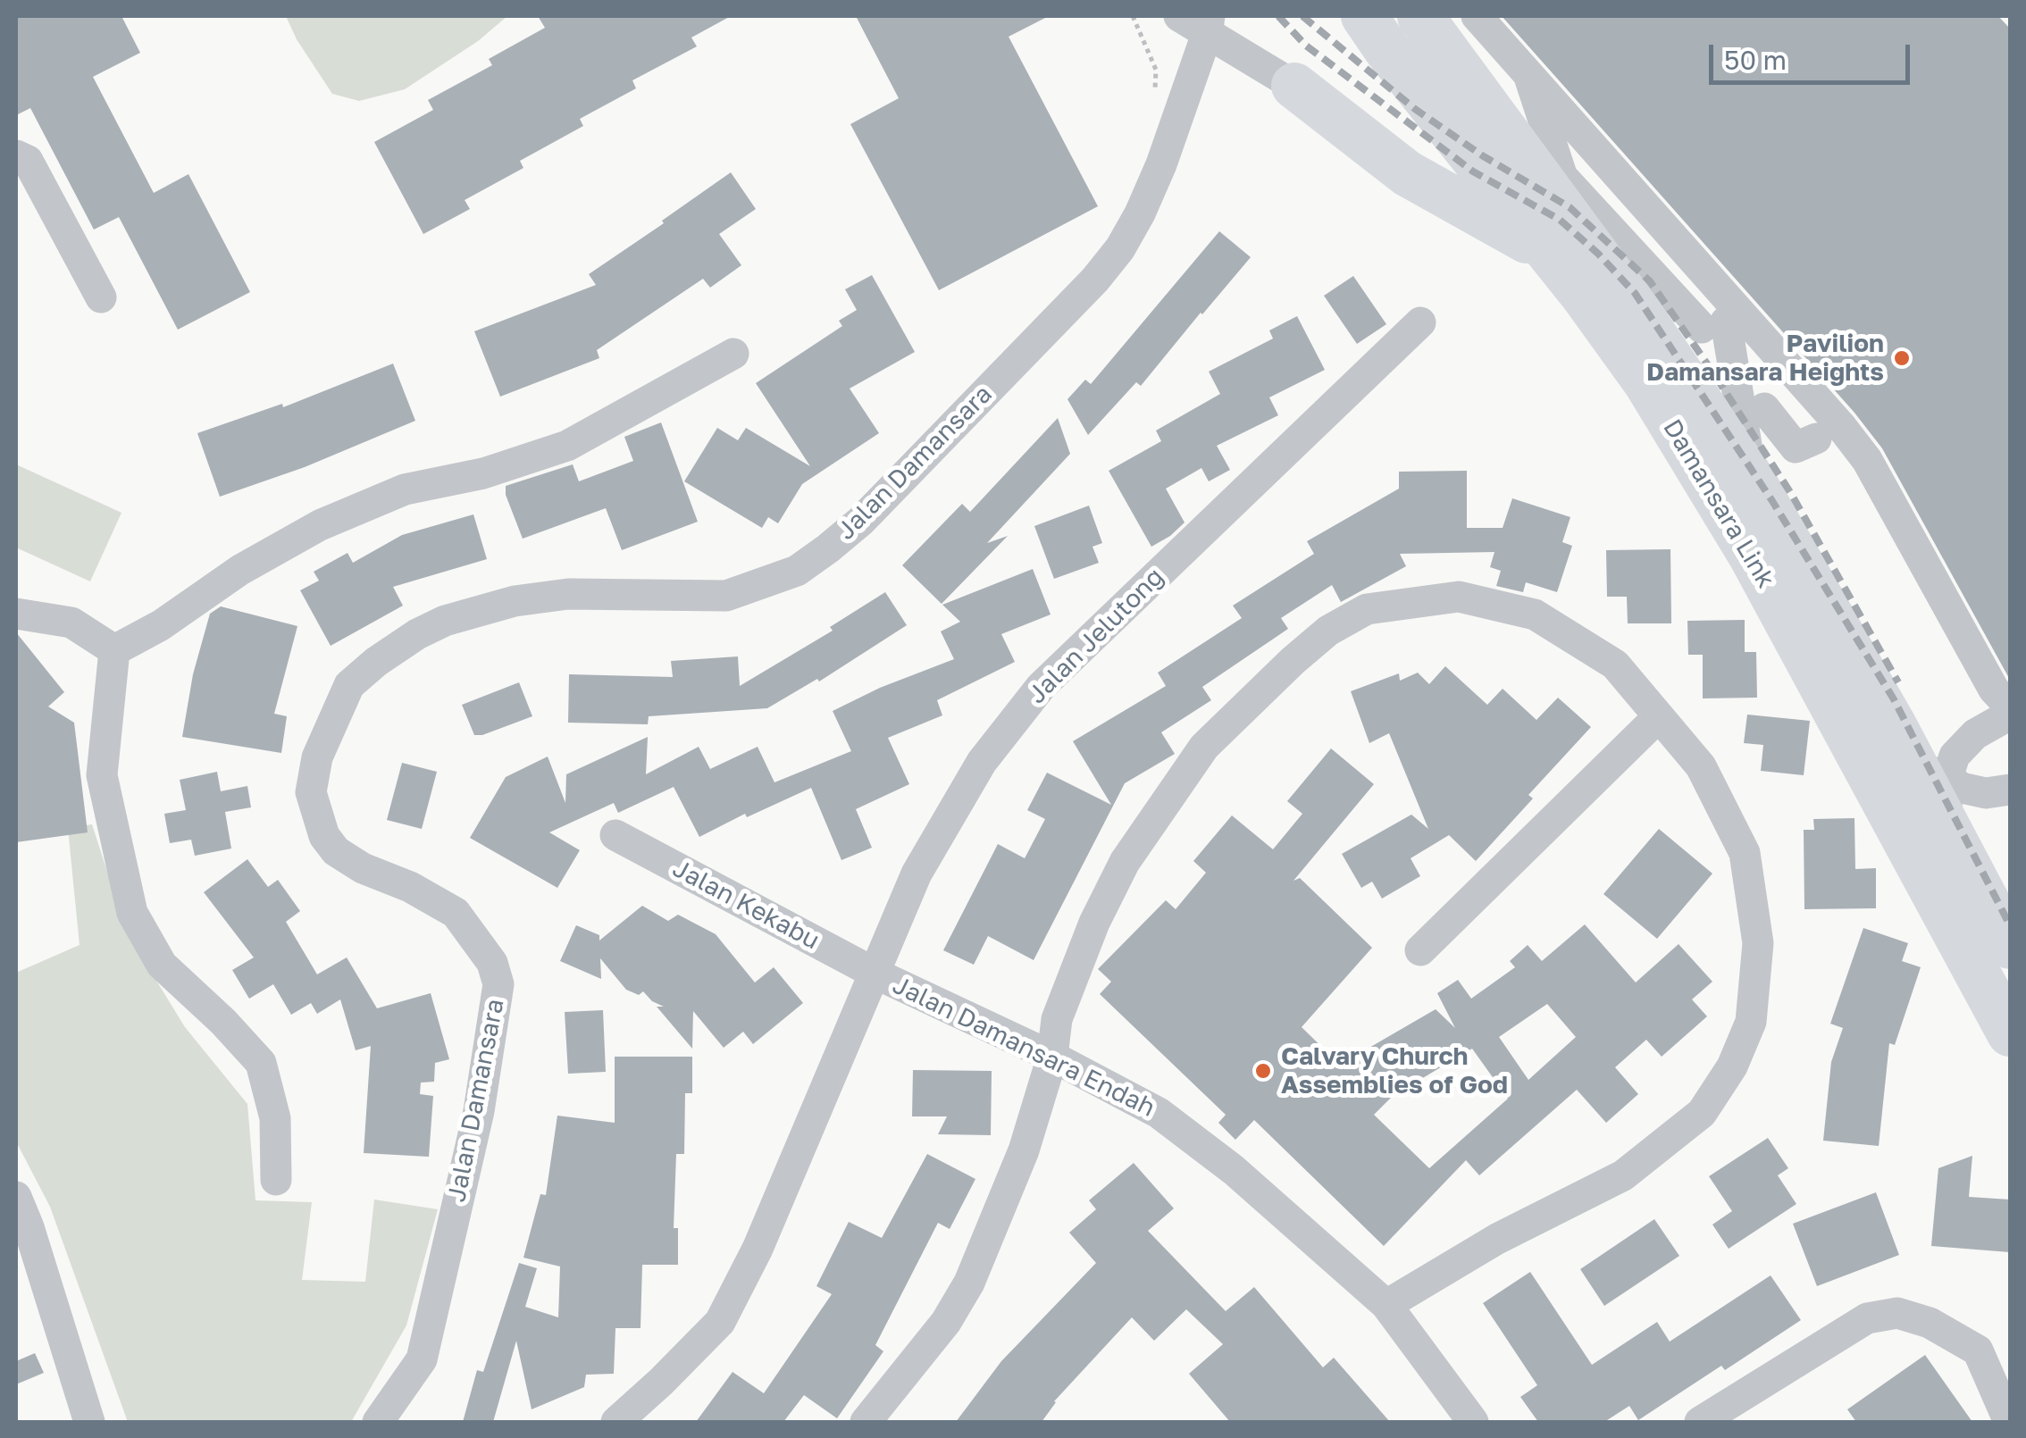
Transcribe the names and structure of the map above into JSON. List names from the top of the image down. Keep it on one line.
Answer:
{"streets":{"highway":["Damansara Link"],"street":["Jalan Damansara","Jalan Jelutong","Jalan Kekabu","Jalan Damansara Endah"]},"crossings":[["Jalan Jelutong","Jalan Kekabu"],["Jalan Jelutong","Jalan Damansara Endah"],["Jalan Kekabu","Jalan Damansara Endah"]],"places":["Pavilion Damansara Heights","Calvary Church Assemblies of God"],"scale_bar":"50 m"}
